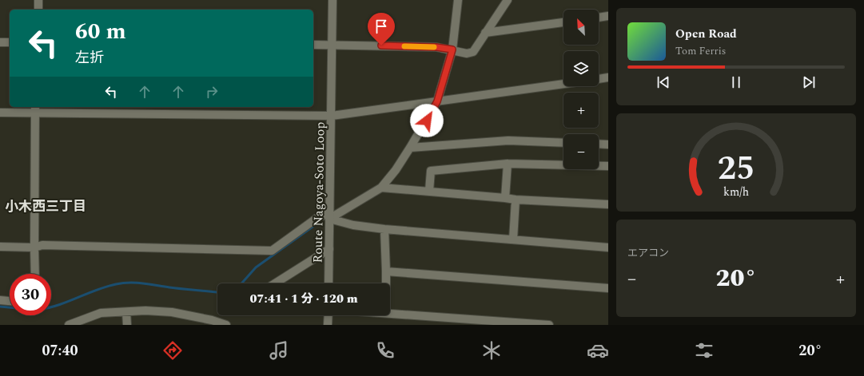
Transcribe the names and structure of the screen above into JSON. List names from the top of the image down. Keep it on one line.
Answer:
{"streets":{"street":["Route Nagoya-Soto Loop"]},"districts":["小木西三丁目"],"north":"top left","page":{"map_buttons":["+","−"],"turn":["60 m","左折"],"song":["Open Road","Tom Ferris"],"tile":"エアコン","heat":["−","20°","+"],"limit":"30","trip":"07:41 · 1 分 · 120 m","tabs":["07:40","20°"],"gauge":["25","km/h"]}}
